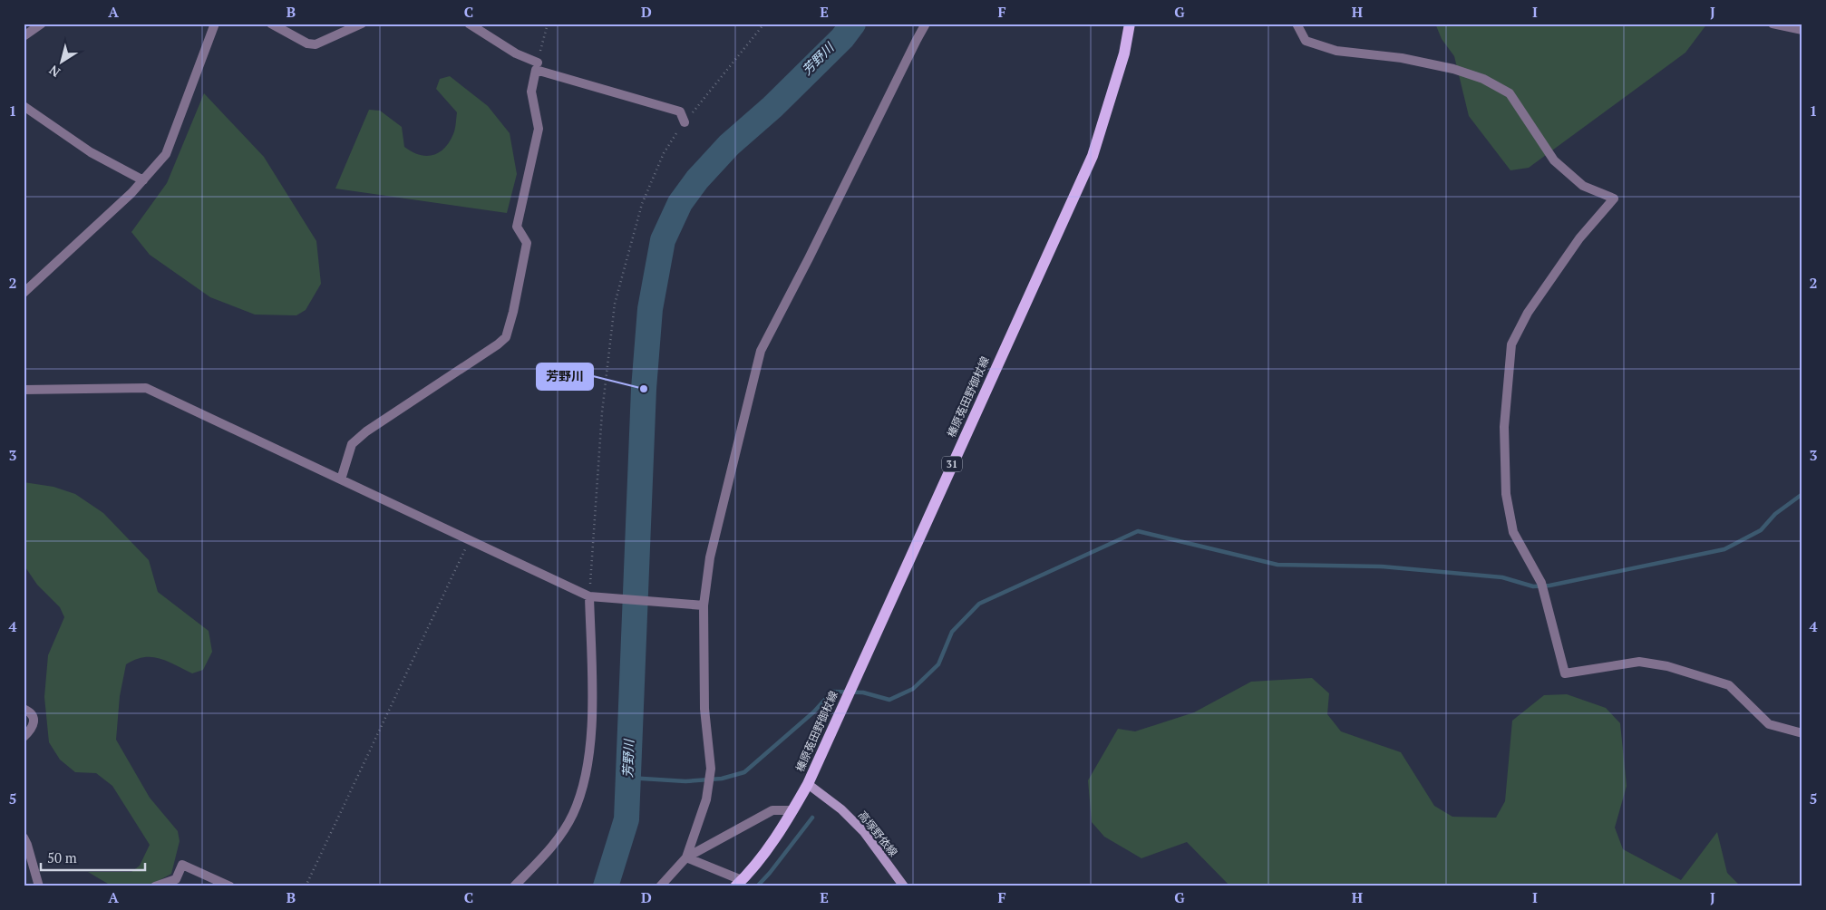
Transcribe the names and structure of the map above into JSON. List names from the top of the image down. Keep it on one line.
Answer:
{"streets":{"main road":["榛原菟田野御杖線","31","高塚野依線"]},"crossings":[["榛原菟田野御杖線","高塚野依線"]],"water":["芳野川"],"places":["芳野川"],"scale_bar":"50 m","north":"bottom left","grid":{"columns":["A","B","C","D","E","F","G","H","I","J"],"rows":["1","2","3","4","5"]}}
